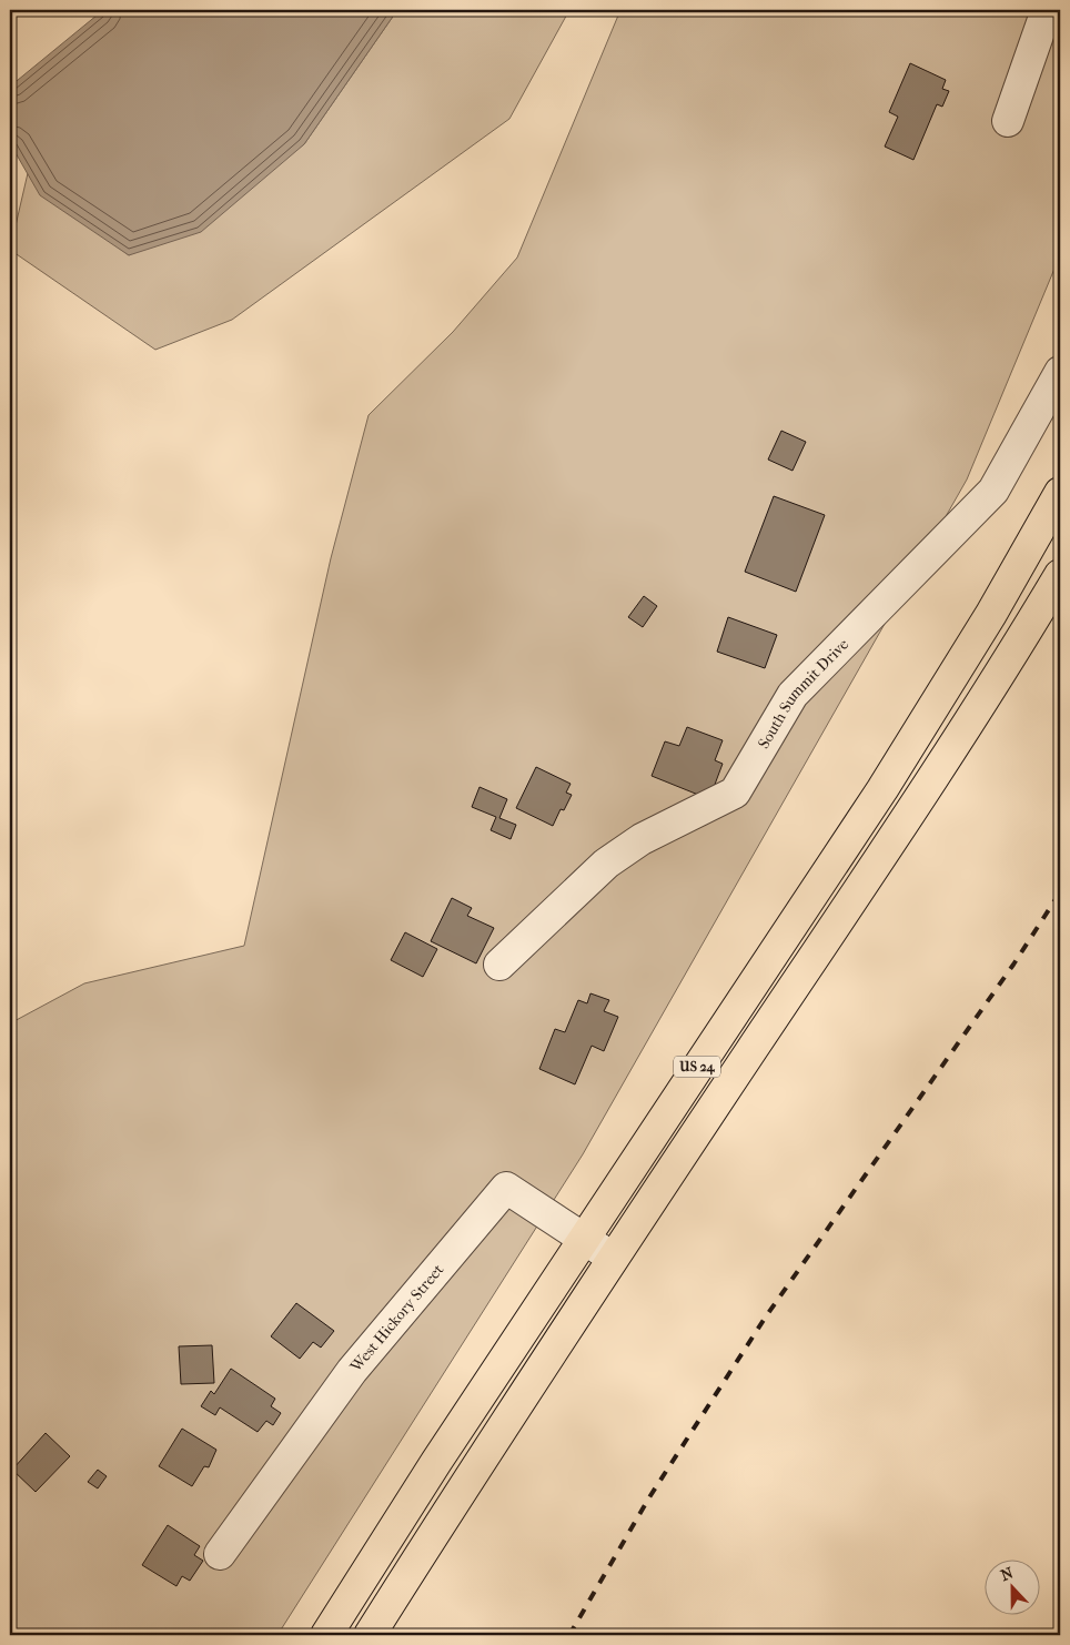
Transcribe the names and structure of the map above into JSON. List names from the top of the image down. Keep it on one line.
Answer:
{"streets":{"main road":["US 24"],"street":["South Summit Drive","West Hickory Street"]},"crossings":[["US 24","West Hickory Street"]],"north":"top"}
